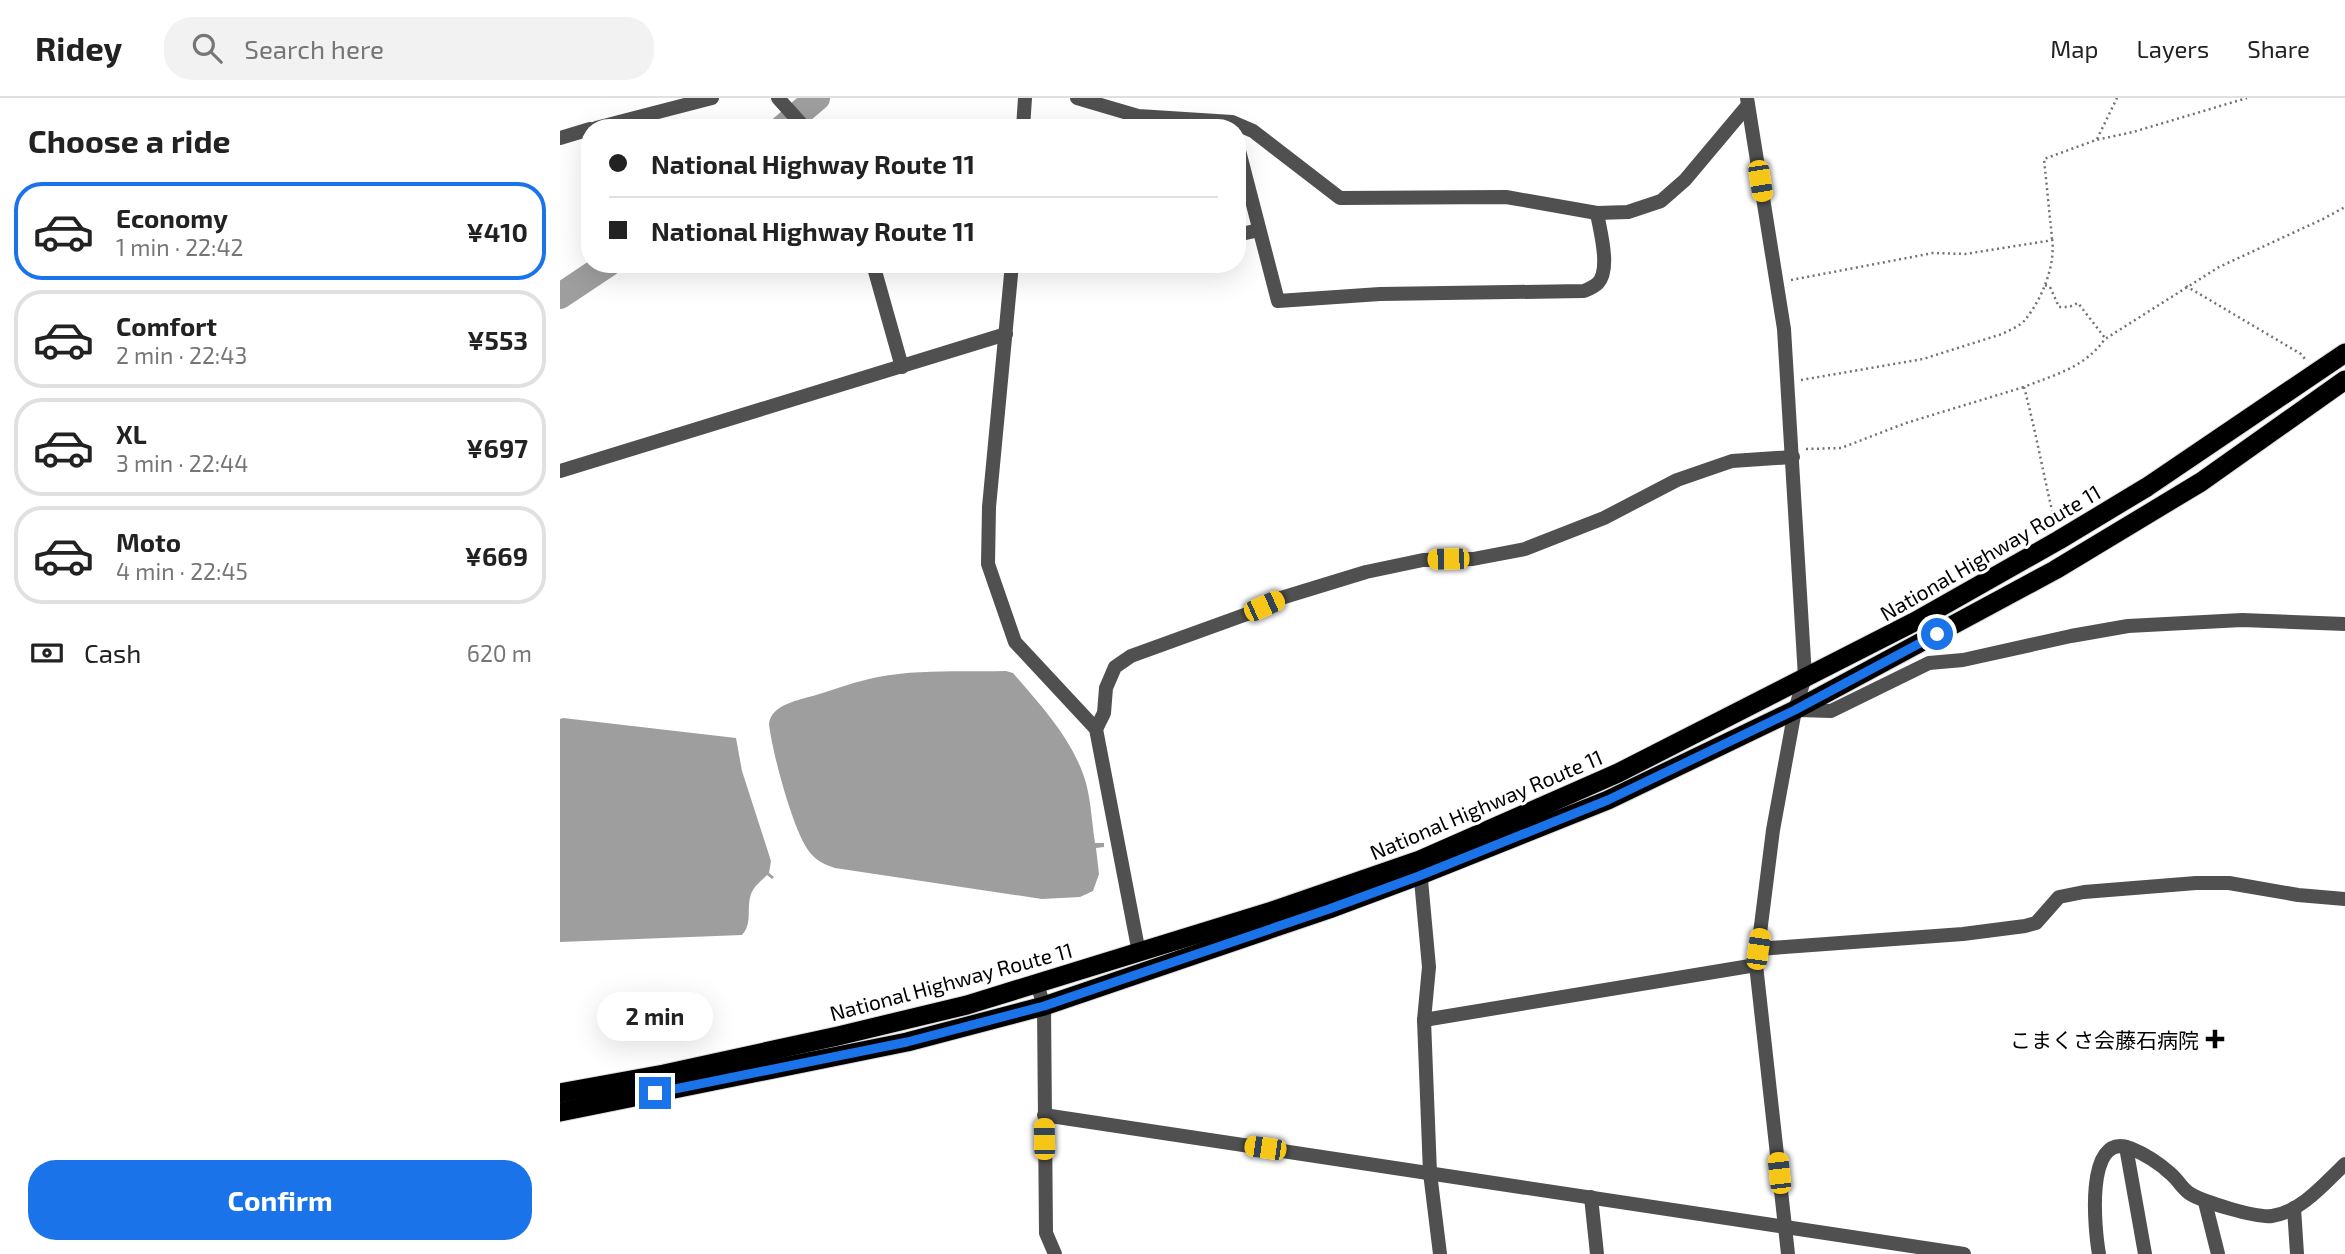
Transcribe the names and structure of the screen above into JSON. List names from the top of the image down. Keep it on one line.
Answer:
{"streets":{"highway":["National Highway Route 11"]},"places":{"health":["こまくさ会藤石病院"]},"page":{"header":"Ridey","search":"Search here","nav":["Map","Layers","Share"],"heading":"Choose a ride","banner":["National Highway Route 11","National Highway Route 11"],"list":[{"name":"Economy","note":"1 min · 22:42","value":"¥410"},{"name":"Comfort","note":"2 min · 22:43","value":"¥553"},{"name":"XL","note":"3 min · 22:44","value":"¥697"},{"name":"Moto","note":"4 min · 22:45","value":"¥669"}],"pay":["Cash","620 m"],"bubble":"2 min","buttons":"Confirm"}}
